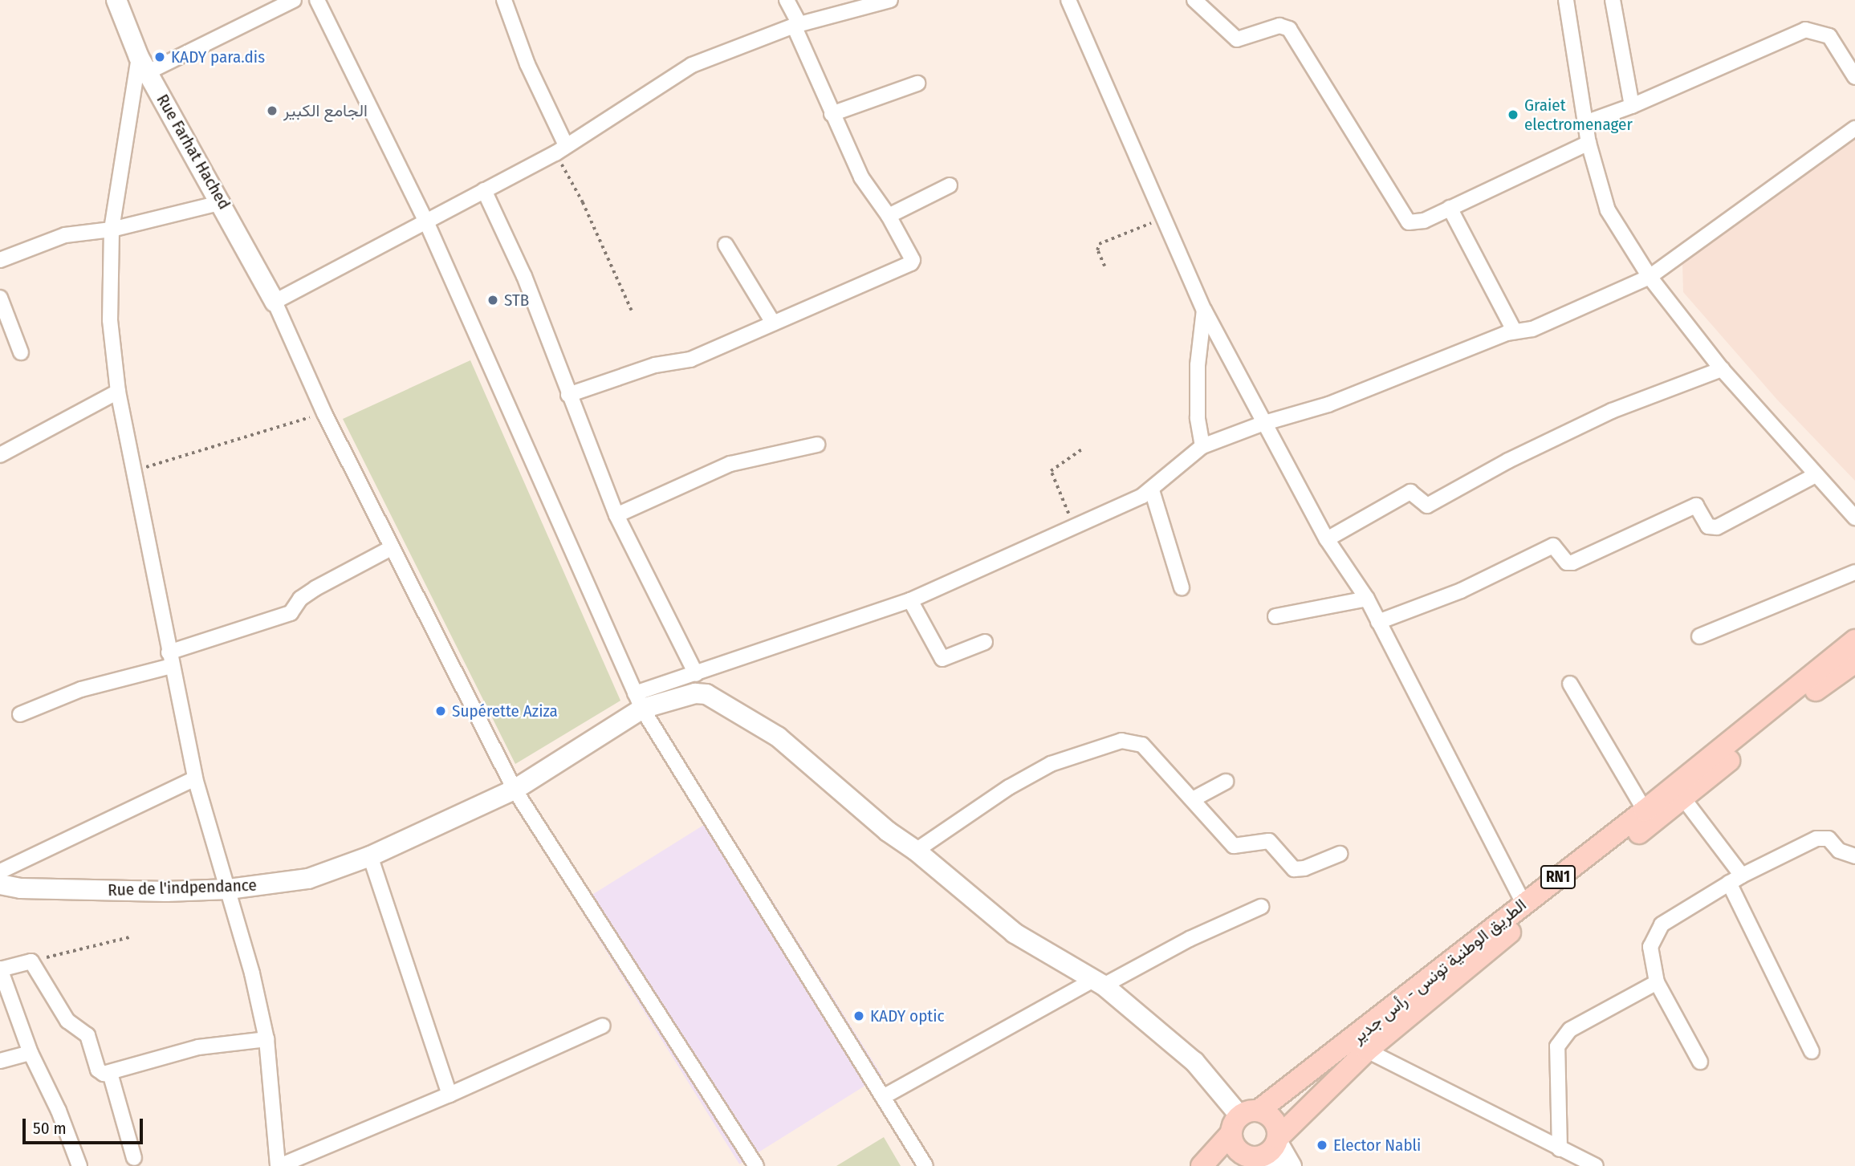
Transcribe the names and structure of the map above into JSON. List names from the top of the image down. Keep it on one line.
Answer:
{"streets":{"main road":["RN1","الطريق الوطنية تونس - رأس جدير"],"street":["Rue Farhat Hached","Rue de l'indpendance"]},"crossings":[["Rue de l'indpendance","الطريق الوطنية تونس - رأس جدير"]],"places":["KADY para.dis","الجامع الكبير","Graiet electromenager","STB","Supérette Aziza","KADY optic","Elector Nabli"],"scale_bar":"50 m"}
